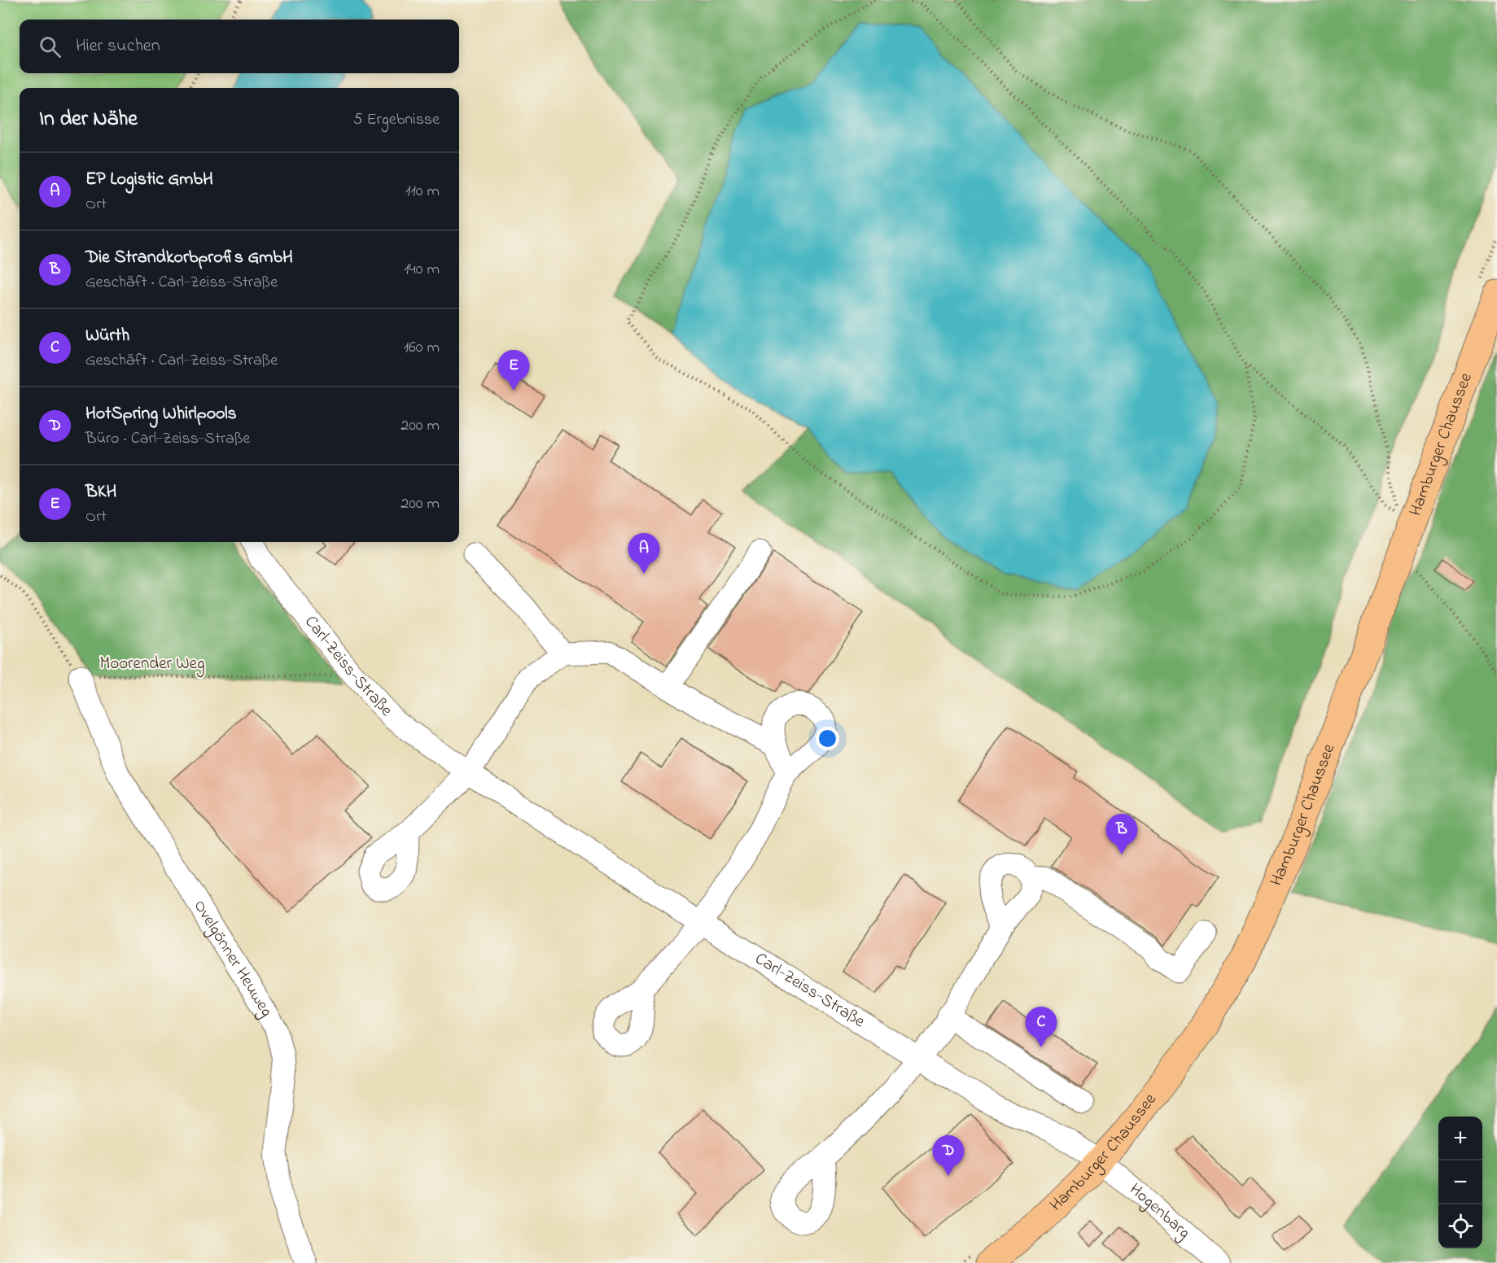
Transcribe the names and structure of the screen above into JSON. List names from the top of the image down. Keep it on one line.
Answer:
{"streets":{"main road":["Hamburger Chaussee"],"street":["Carl-Zeiss-Straße","Ovelgönner Heuweg","Hogenbarg"],"path":["Moorender Weg"]},"crossings":[["Hamburger Chaussee","Carl-Zeiss-Straße"],["Hamburger Chaussee","Hogenbarg"],["Moorender Weg","Carl-Zeiss-Straße"],["Moorender Weg","Ovelgönner Heuweg"],["Carl-Zeiss-Straße","Hogenbarg"]],"page":{"search":"Hier suchen","heading":["In der Nähe","5 Ergebnisse"],"list":[{"mark":"A","name":"EP Logistic GmbH","note":"Ort","value":"110 m"},{"mark":"B","name":"Die Strandkorbprofis GmbH","note":"Geschäft · Carl-Zeiss-Straße","value":"140 m"},{"mark":"C","name":"Würth","note":"Geschäft · Carl-Zeiss-Straße","value":"160 m"},{"mark":"D","name":"HotSpring Whirlpools","note":"Büro · Carl-Zeiss-Straße","value":"200 m"},{"mark":"E","name":"BKH","note":"Ort","value":"200 m"}],"pins":["E","A","B","C","D"],"map_buttons":["+","−"]}}
